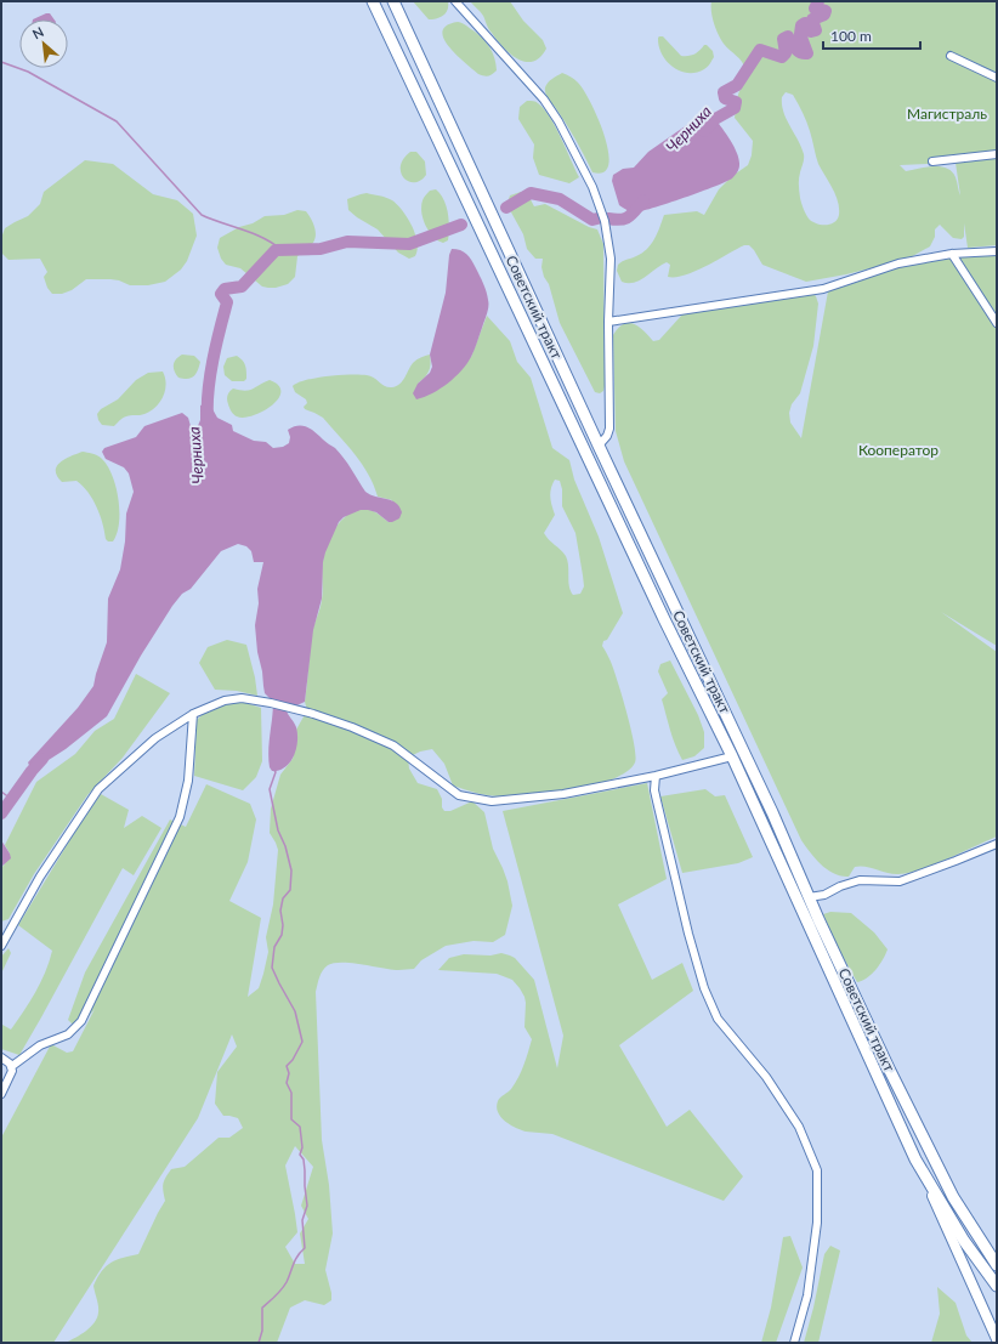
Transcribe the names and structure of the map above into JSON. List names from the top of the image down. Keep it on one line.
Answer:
{"streets":{"highway":["Советский тракт"]},"water":["Черниха"],"parks":["Магистраль","Кооператор"],"scale_bar":"100 m","north":"top left"}
